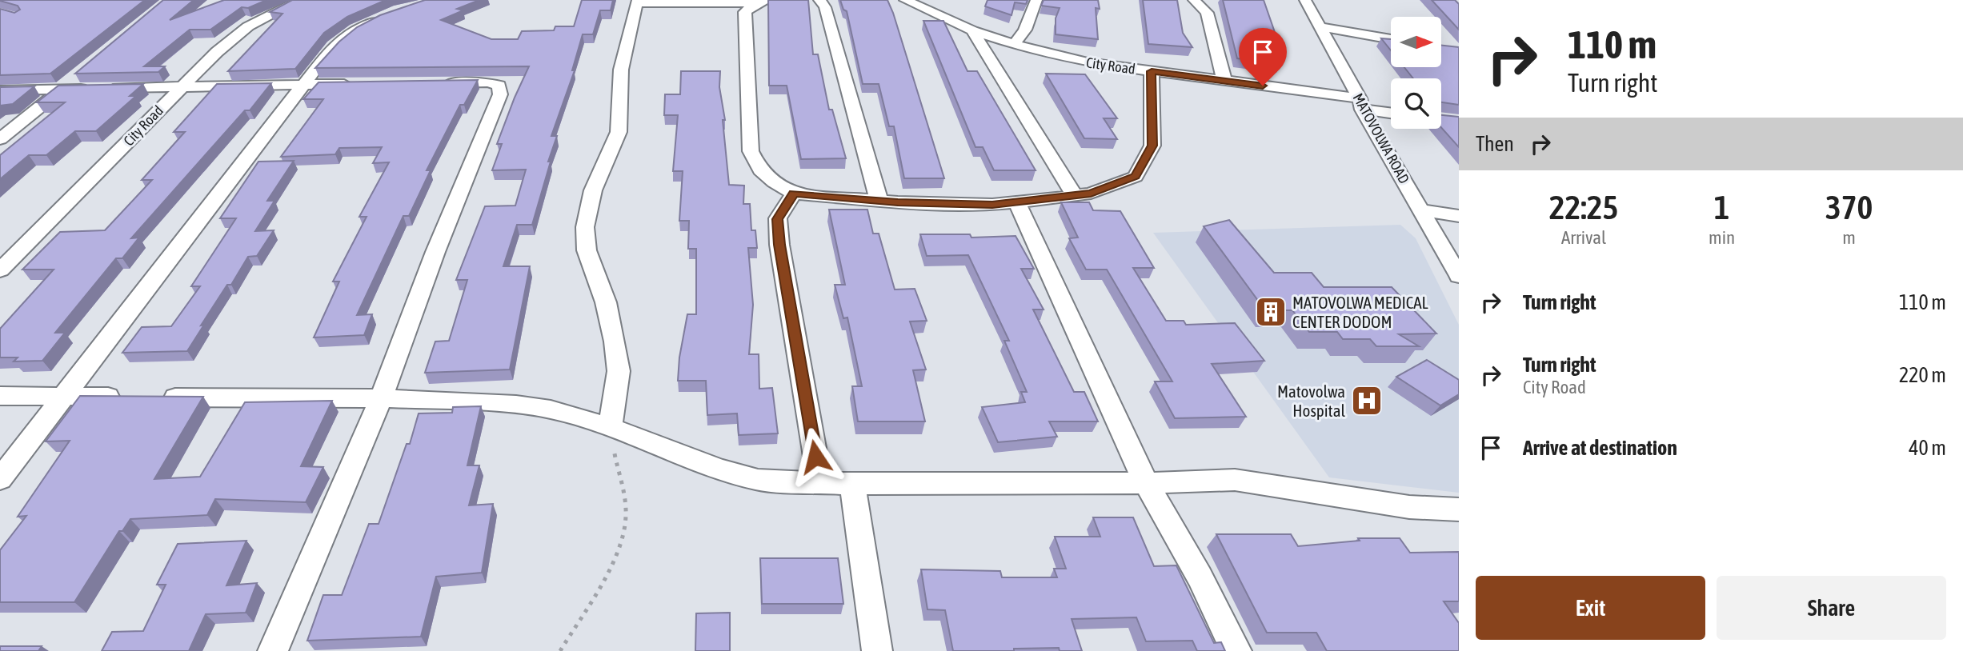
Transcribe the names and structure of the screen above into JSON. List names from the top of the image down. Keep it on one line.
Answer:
{"streets":{"street":["City Road","MATOVOLWA ROAD"]},"crossings":[["City Road","MATOVOLWA ROAD"]],"places":{"building":["MATOVOLWA MEDICAL CENTER DODOM"],"hospital":["Matovolwa Hospital"]},"north":"right","page":{"turn":["110 m","Turn right"],"then":"Then","eta":["22:25","Arrival","1","min","370","m"],"list":[{"name":"Turn right","value":"110 m"},{"name":"Turn right","note":"City Road","value":"220 m"},{"name":"Arrive at destination","value":"40 m"}],"buttons":["Exit","Share"]}}
